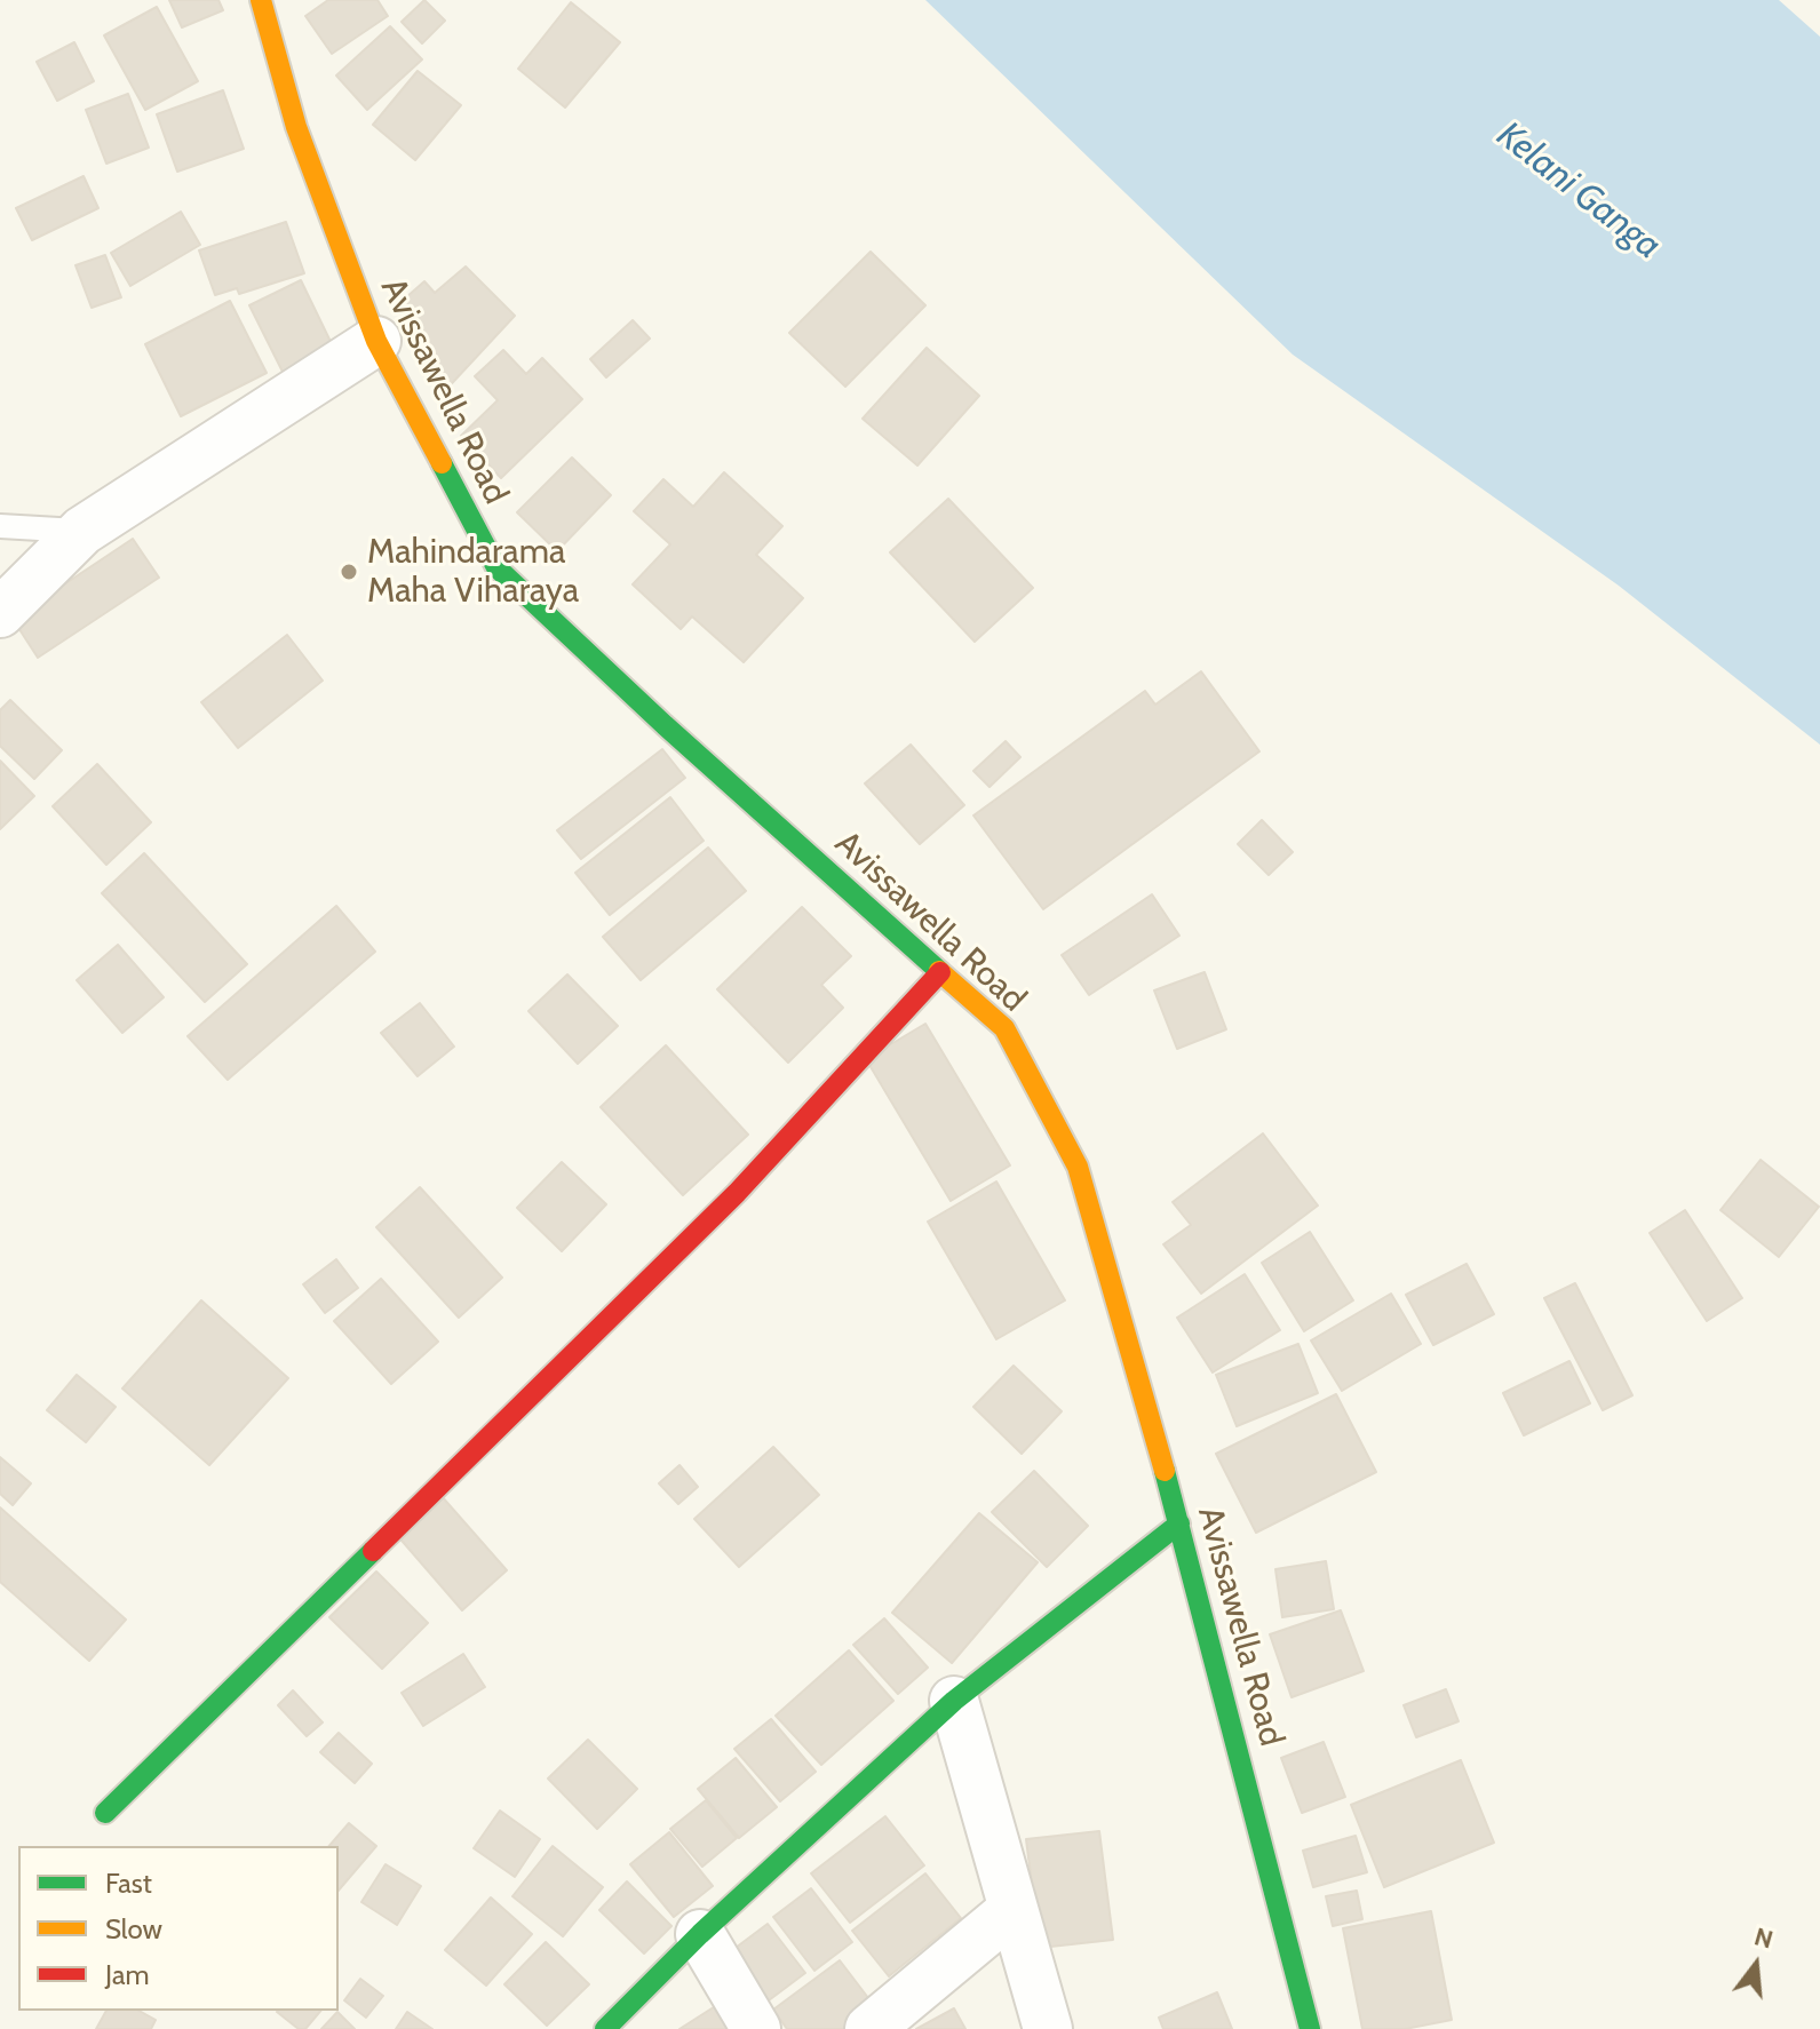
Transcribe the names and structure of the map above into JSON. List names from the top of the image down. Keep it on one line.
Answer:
{"streets":{"main road":["Avissawella Road"]},"water":["Kelani Ganga"],"places":["Mahindarama Maha Viharaya"],"legend":["Fast","Slow","Jam"],"north":"top"}
